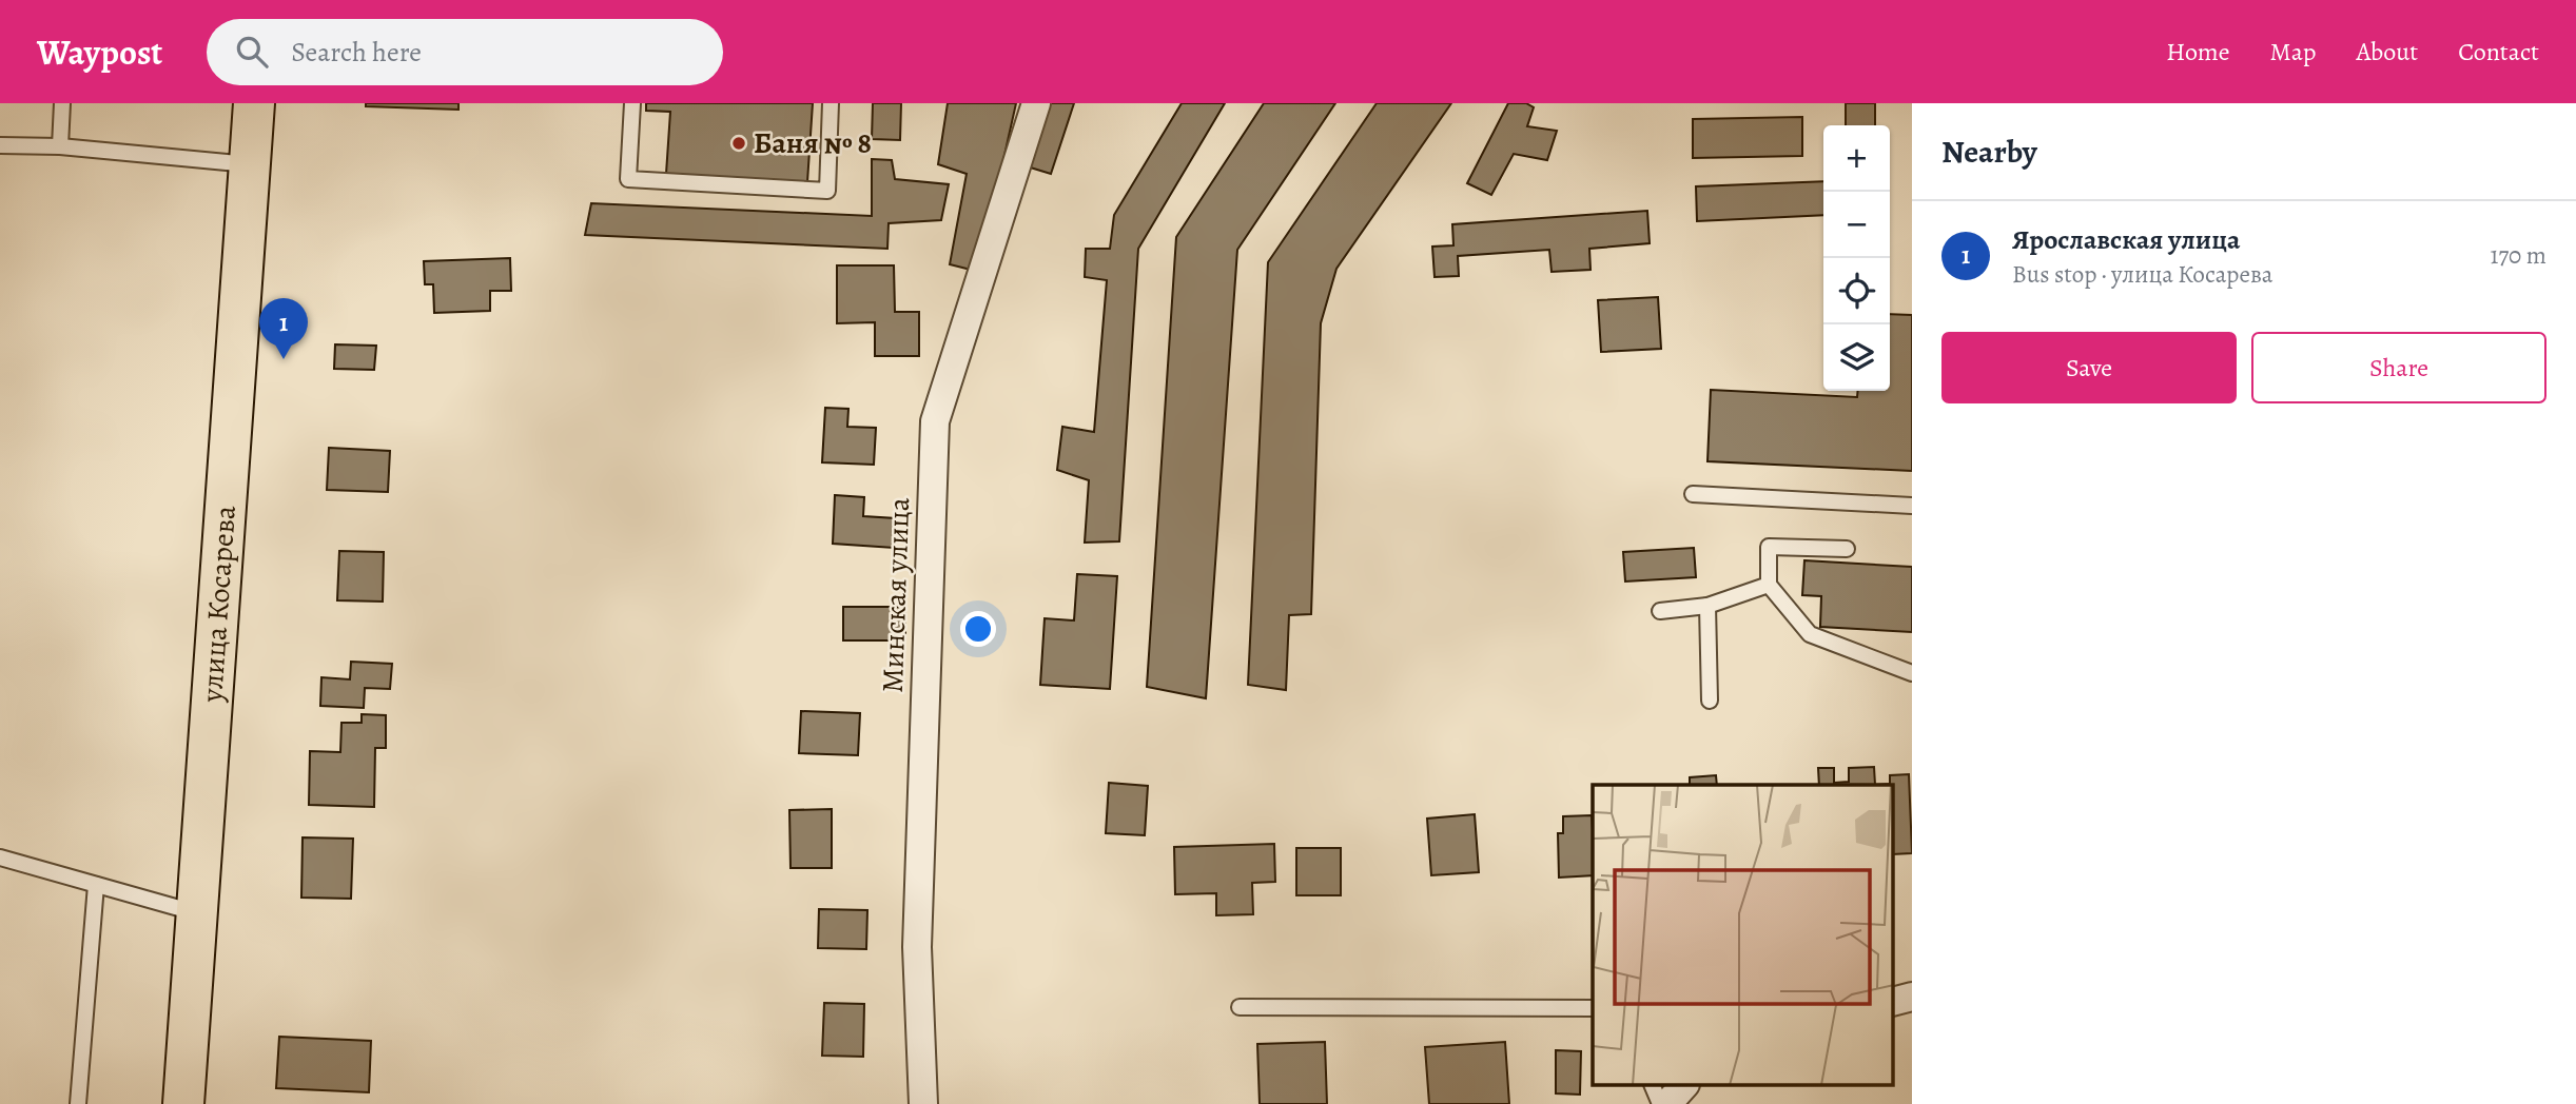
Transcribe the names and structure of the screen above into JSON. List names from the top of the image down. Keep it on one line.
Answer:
{"streets":{"main road":["улица Косарева"],"street":["Минская улица"]},"places":["Баня № 8"],"page":{"header":"Waypost","search":"Search here","nav":["Home","Map","About","Contact"],"heading":"Nearby","map_buttons":["+","−"],"list":[{"mark":"1","name":"Ярославская улица","note":"Bus stop · улица Косарева","value":"170 m"}],"pins":"1","buttons":["Save","Share"]}}
